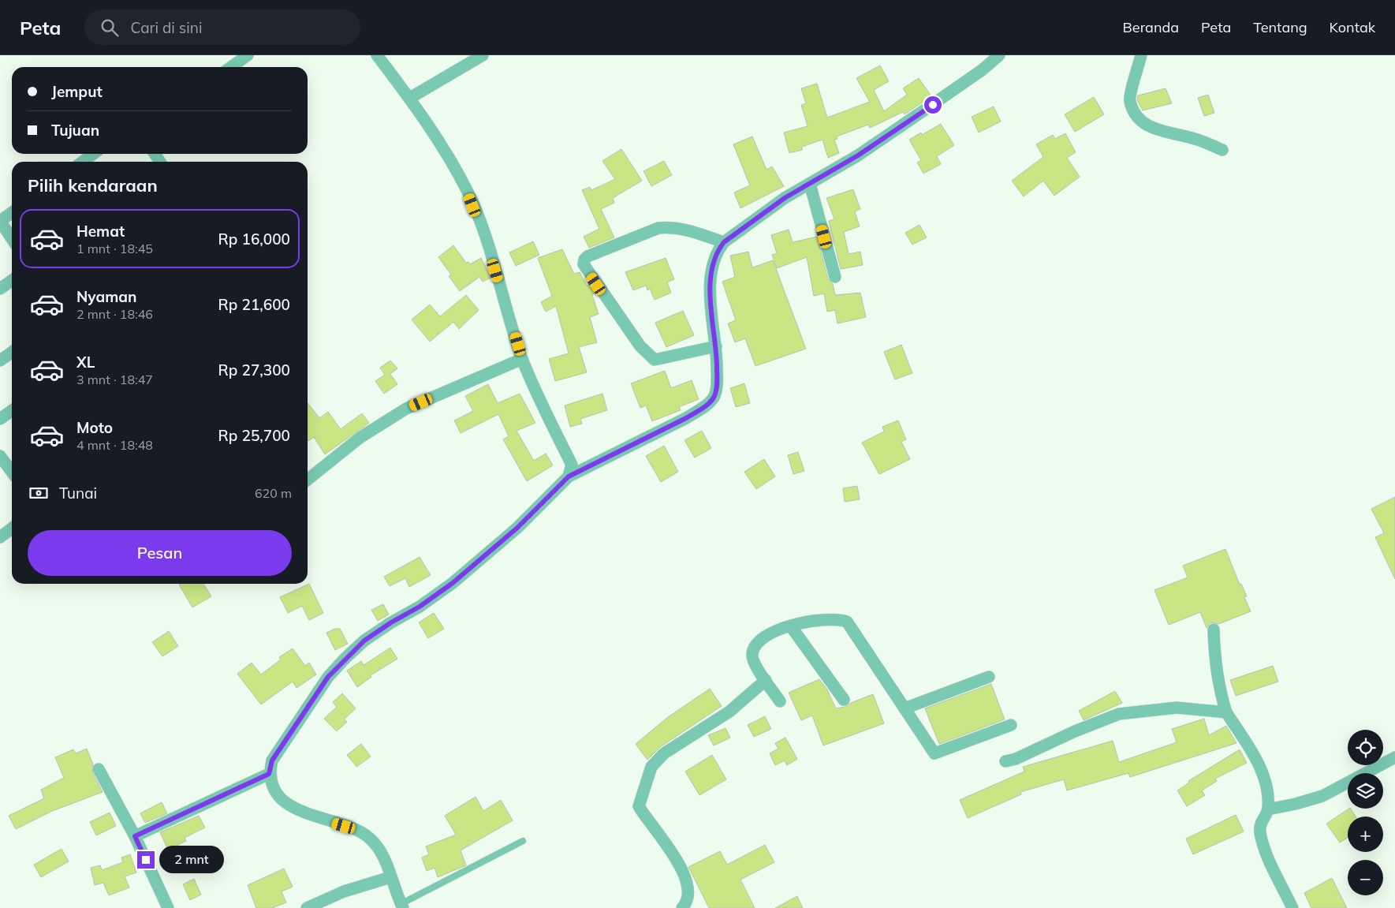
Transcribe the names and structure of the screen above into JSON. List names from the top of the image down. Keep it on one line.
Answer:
{"page":{"header":"Peta","search":"Cari di sini","nav":["Beranda","Peta","Tentang","Kontak"],"banner":["Jemput","Tujuan"],"heading":"Pilih kendaraan","list":[{"name":"Hemat","note":"1 mnt · 18:45","value":"Rp 16,000"},{"name":"Nyaman","note":"2 mnt · 18:46","value":"Rp 21,600"},{"name":"XL","note":"3 mnt · 18:47","value":"Rp 27,300"},{"name":"Moto","note":"4 mnt · 18:48","value":"Rp 25,700"}],"pay":["Tunai","620 m"],"buttons":"Pesan","map_buttons":["+","−"],"bubble":"2 mnt"}}
